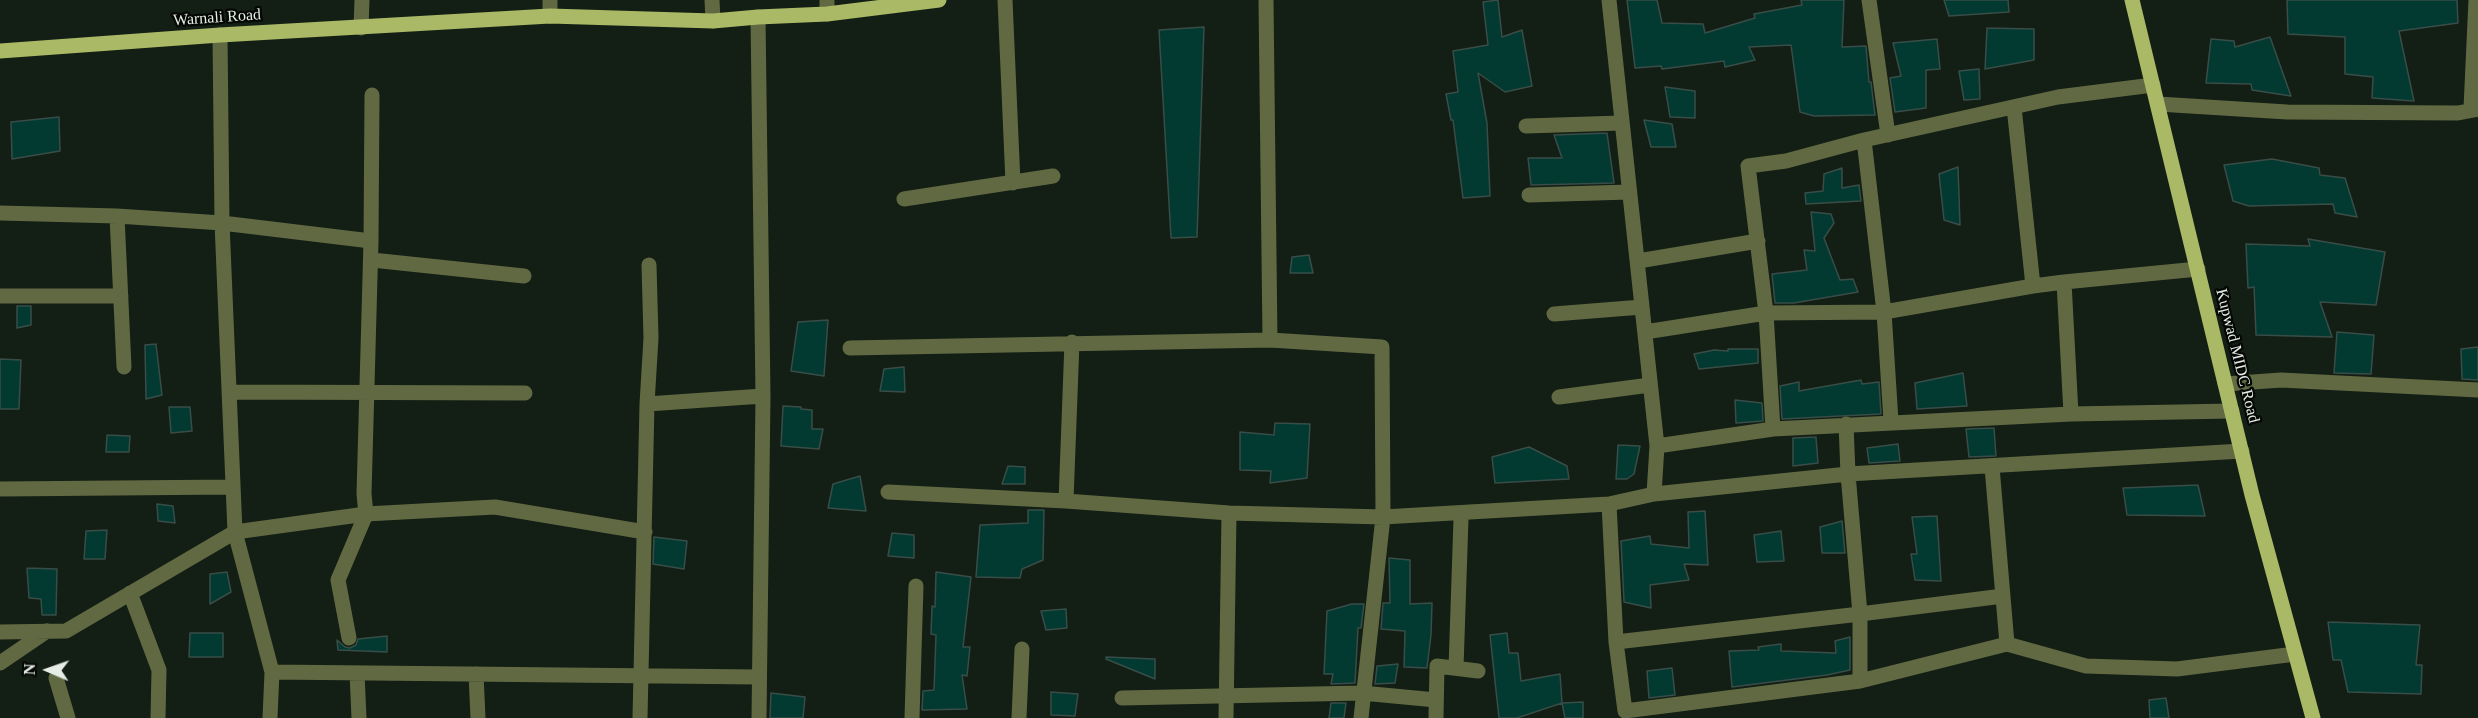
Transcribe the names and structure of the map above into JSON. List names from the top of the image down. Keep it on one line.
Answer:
{"streets":{"main road":["Warnali Road","Kupwad MIDC Road"]},"north":"left"}
